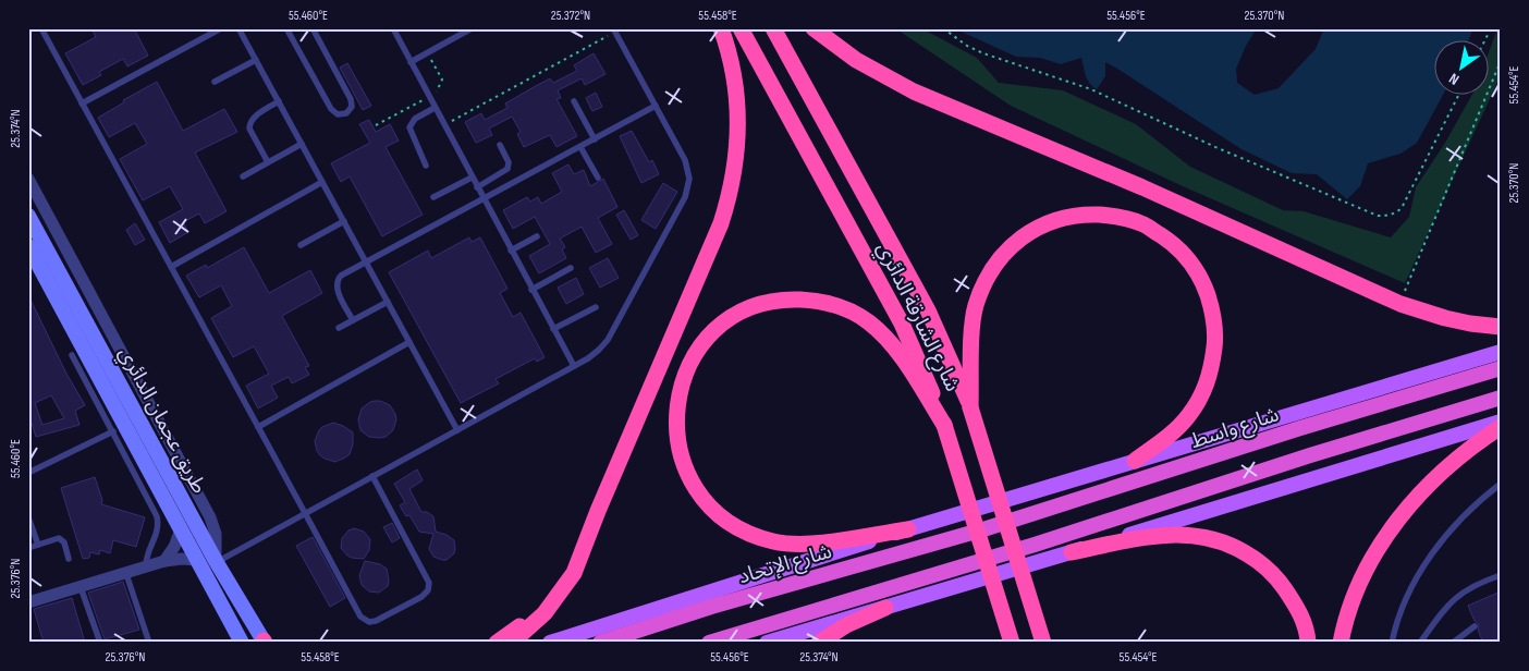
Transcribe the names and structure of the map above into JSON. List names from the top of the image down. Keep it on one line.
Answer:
{"streets":{"highway":["شارع الشارقة الدائري","شارع واسط","شارع الإتحاد"],"main road":["طريق عجمان الدائري"]},"crossings":[["شارع واسط","شارع الإتحاد"]],"north":"bottom left","coordinates":["55.460°E","25.372°N","55.458°E","55.456°E","25.370°N","55.454°E","25.374°N","25.376°N"]}
